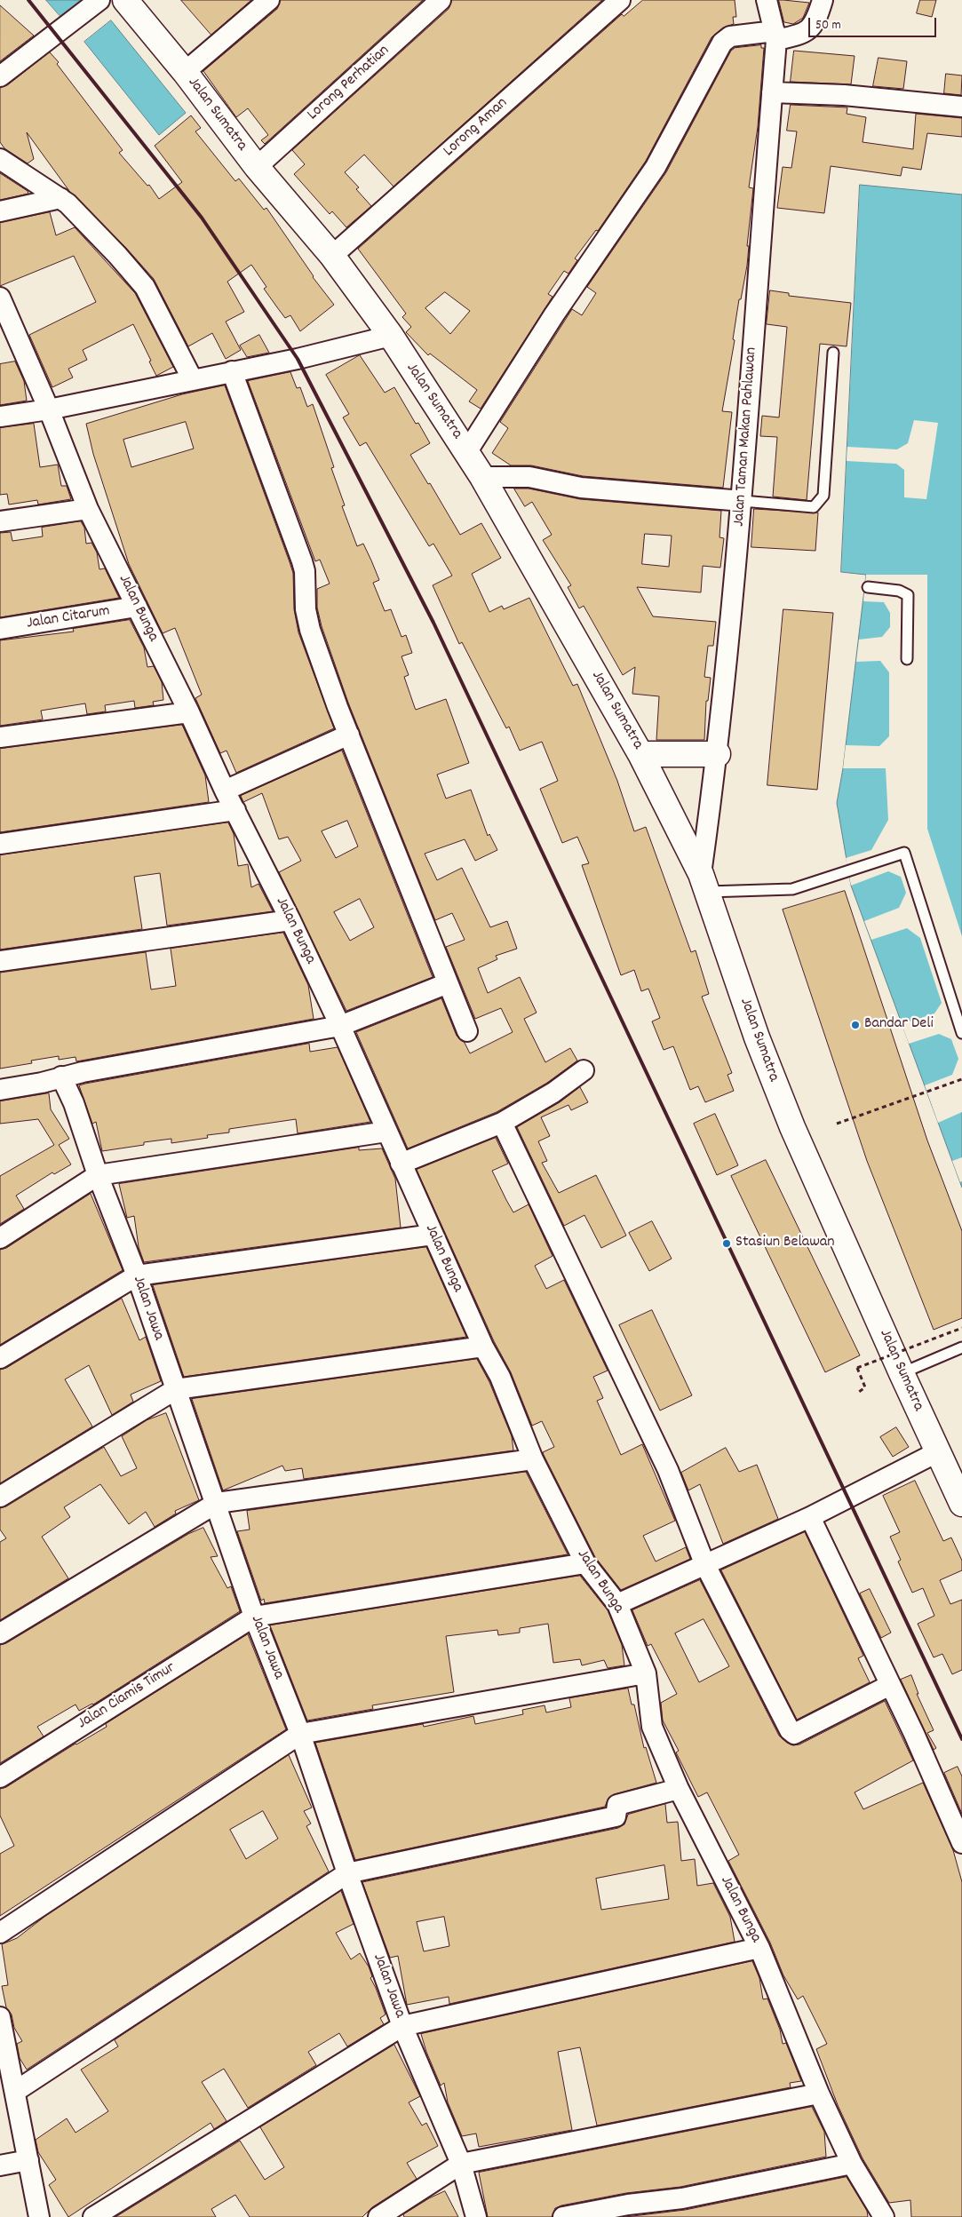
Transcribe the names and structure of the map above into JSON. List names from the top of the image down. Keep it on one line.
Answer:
{"streets":{"highway":["Jalan Sumatra"],"street":["Lorong Perhatian","Lorong Aman","Jalan Taman Makan Pahlawan","Jalan Bunga","Jalan Citarum","Jalan Jawa","Jalan Ciamis Timur"]},"crossings":[["Lorong Perhatian","Jalan Sumatra"],["Jalan Sumatra","Lorong Aman"],["Jalan Sumatra","Jalan Taman Makan Pahlawan"],["Jalan Bunga","Jalan Citarum"],["Jalan Jawa","Jalan Ciamis Timur"]],"places":["Bandar Deli","Stasiun Belawan"],"scale_bar":"50 m"}
